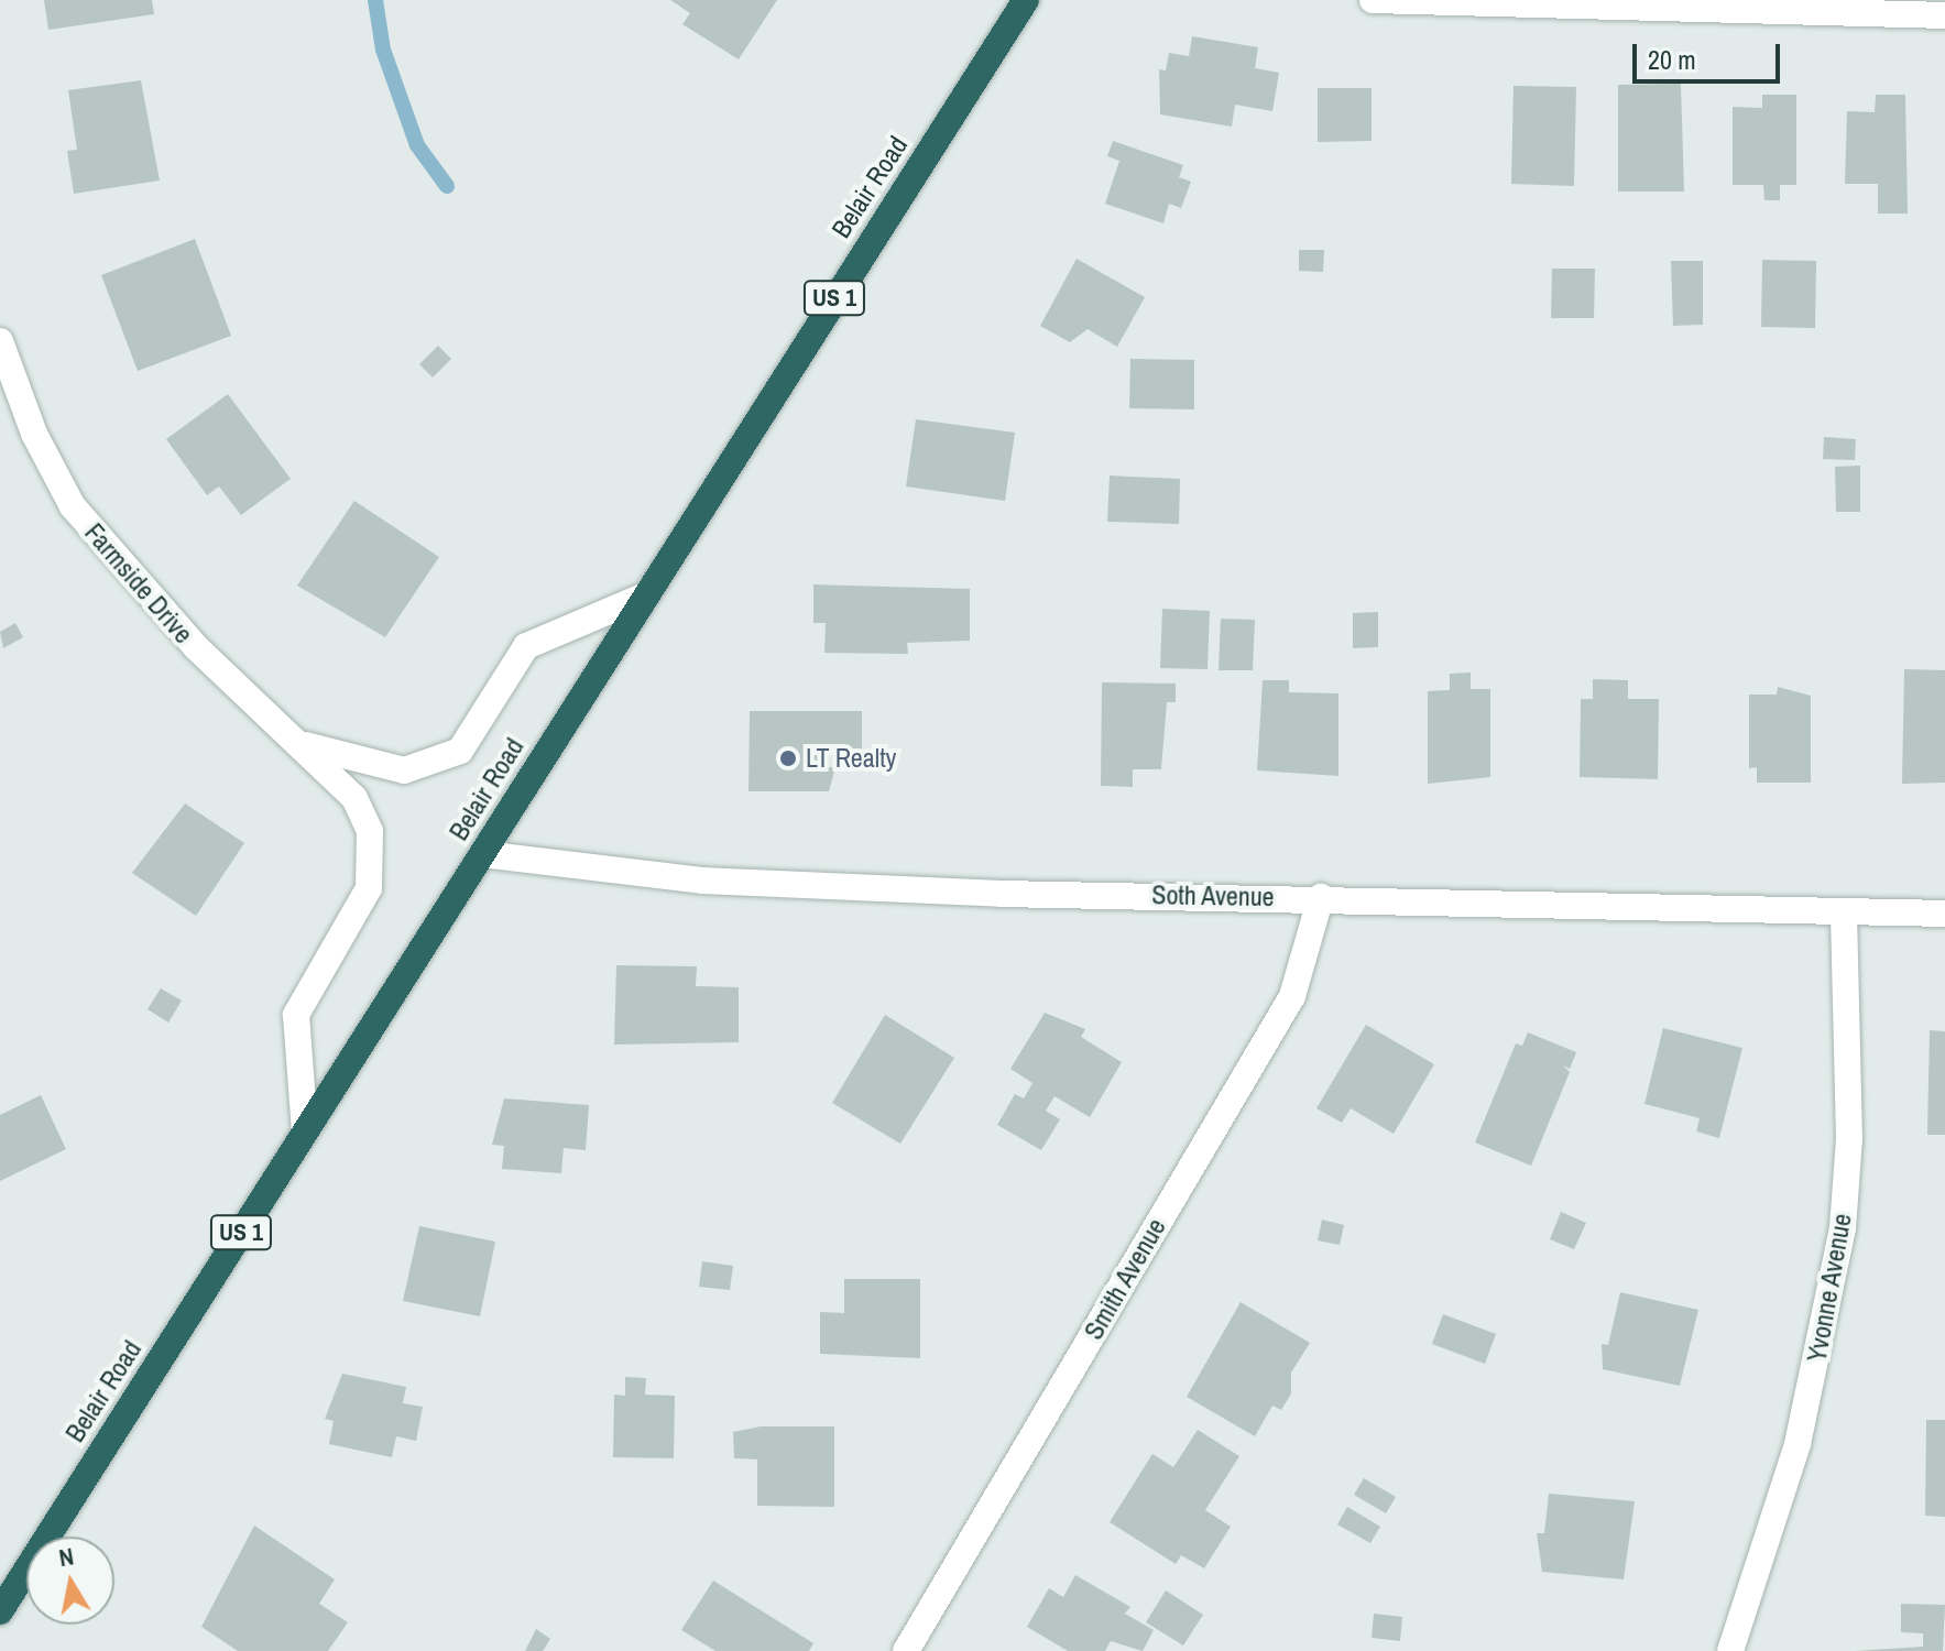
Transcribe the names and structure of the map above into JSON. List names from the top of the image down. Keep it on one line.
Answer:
{"streets":{"highway":["Belair Road","US 1"],"street":["Farmside Drive","Soth Avenue","Smith Avenue","Yvonne Avenue"]},"crossings":[["Belair Road","Farmside Drive"],["Belair Road","Soth Avenue"],["Soth Avenue","Smith Avenue"],["Soth Avenue","Yvonne Avenue"]],"places":["LT Realty"],"scale_bar":"20 m","north":"top"}
